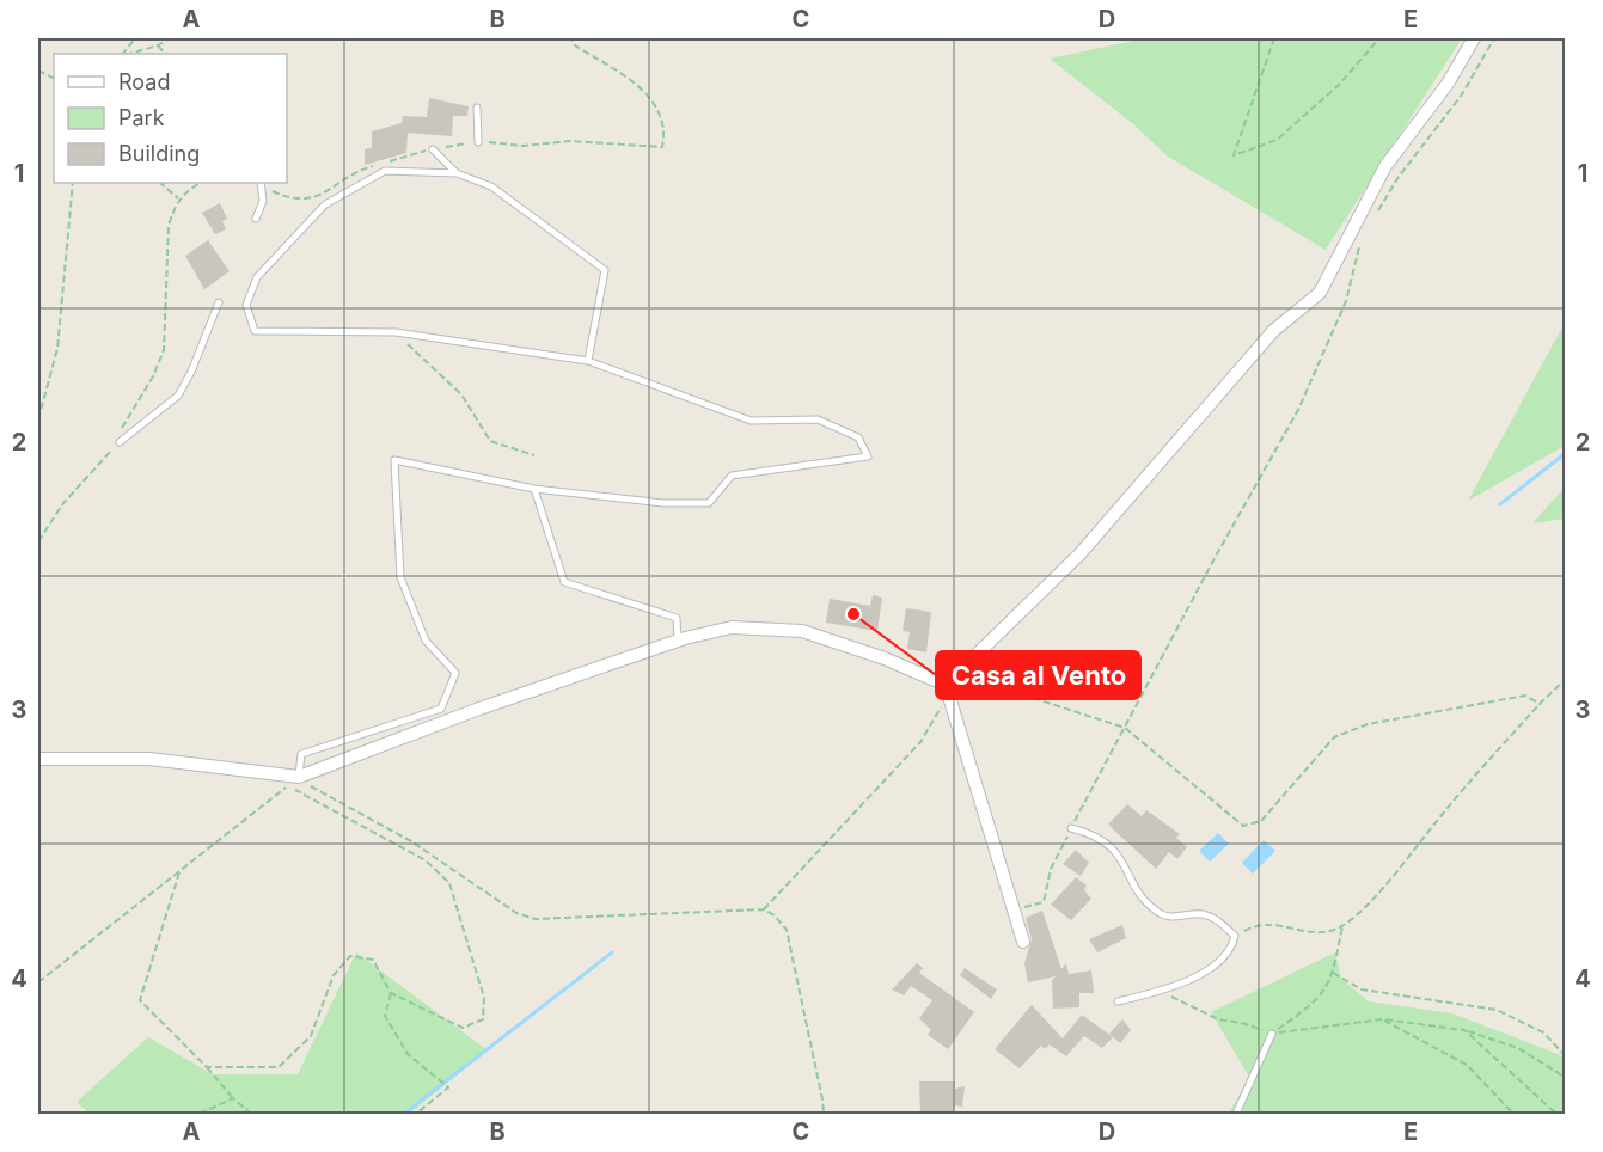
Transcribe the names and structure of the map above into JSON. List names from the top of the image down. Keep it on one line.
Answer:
{"places":["Casa al Vento"],"legend":["Road","Park","Building"],"grid":{"columns":["A","B","C","D","E"],"rows":["1","2","3","4"]}}
